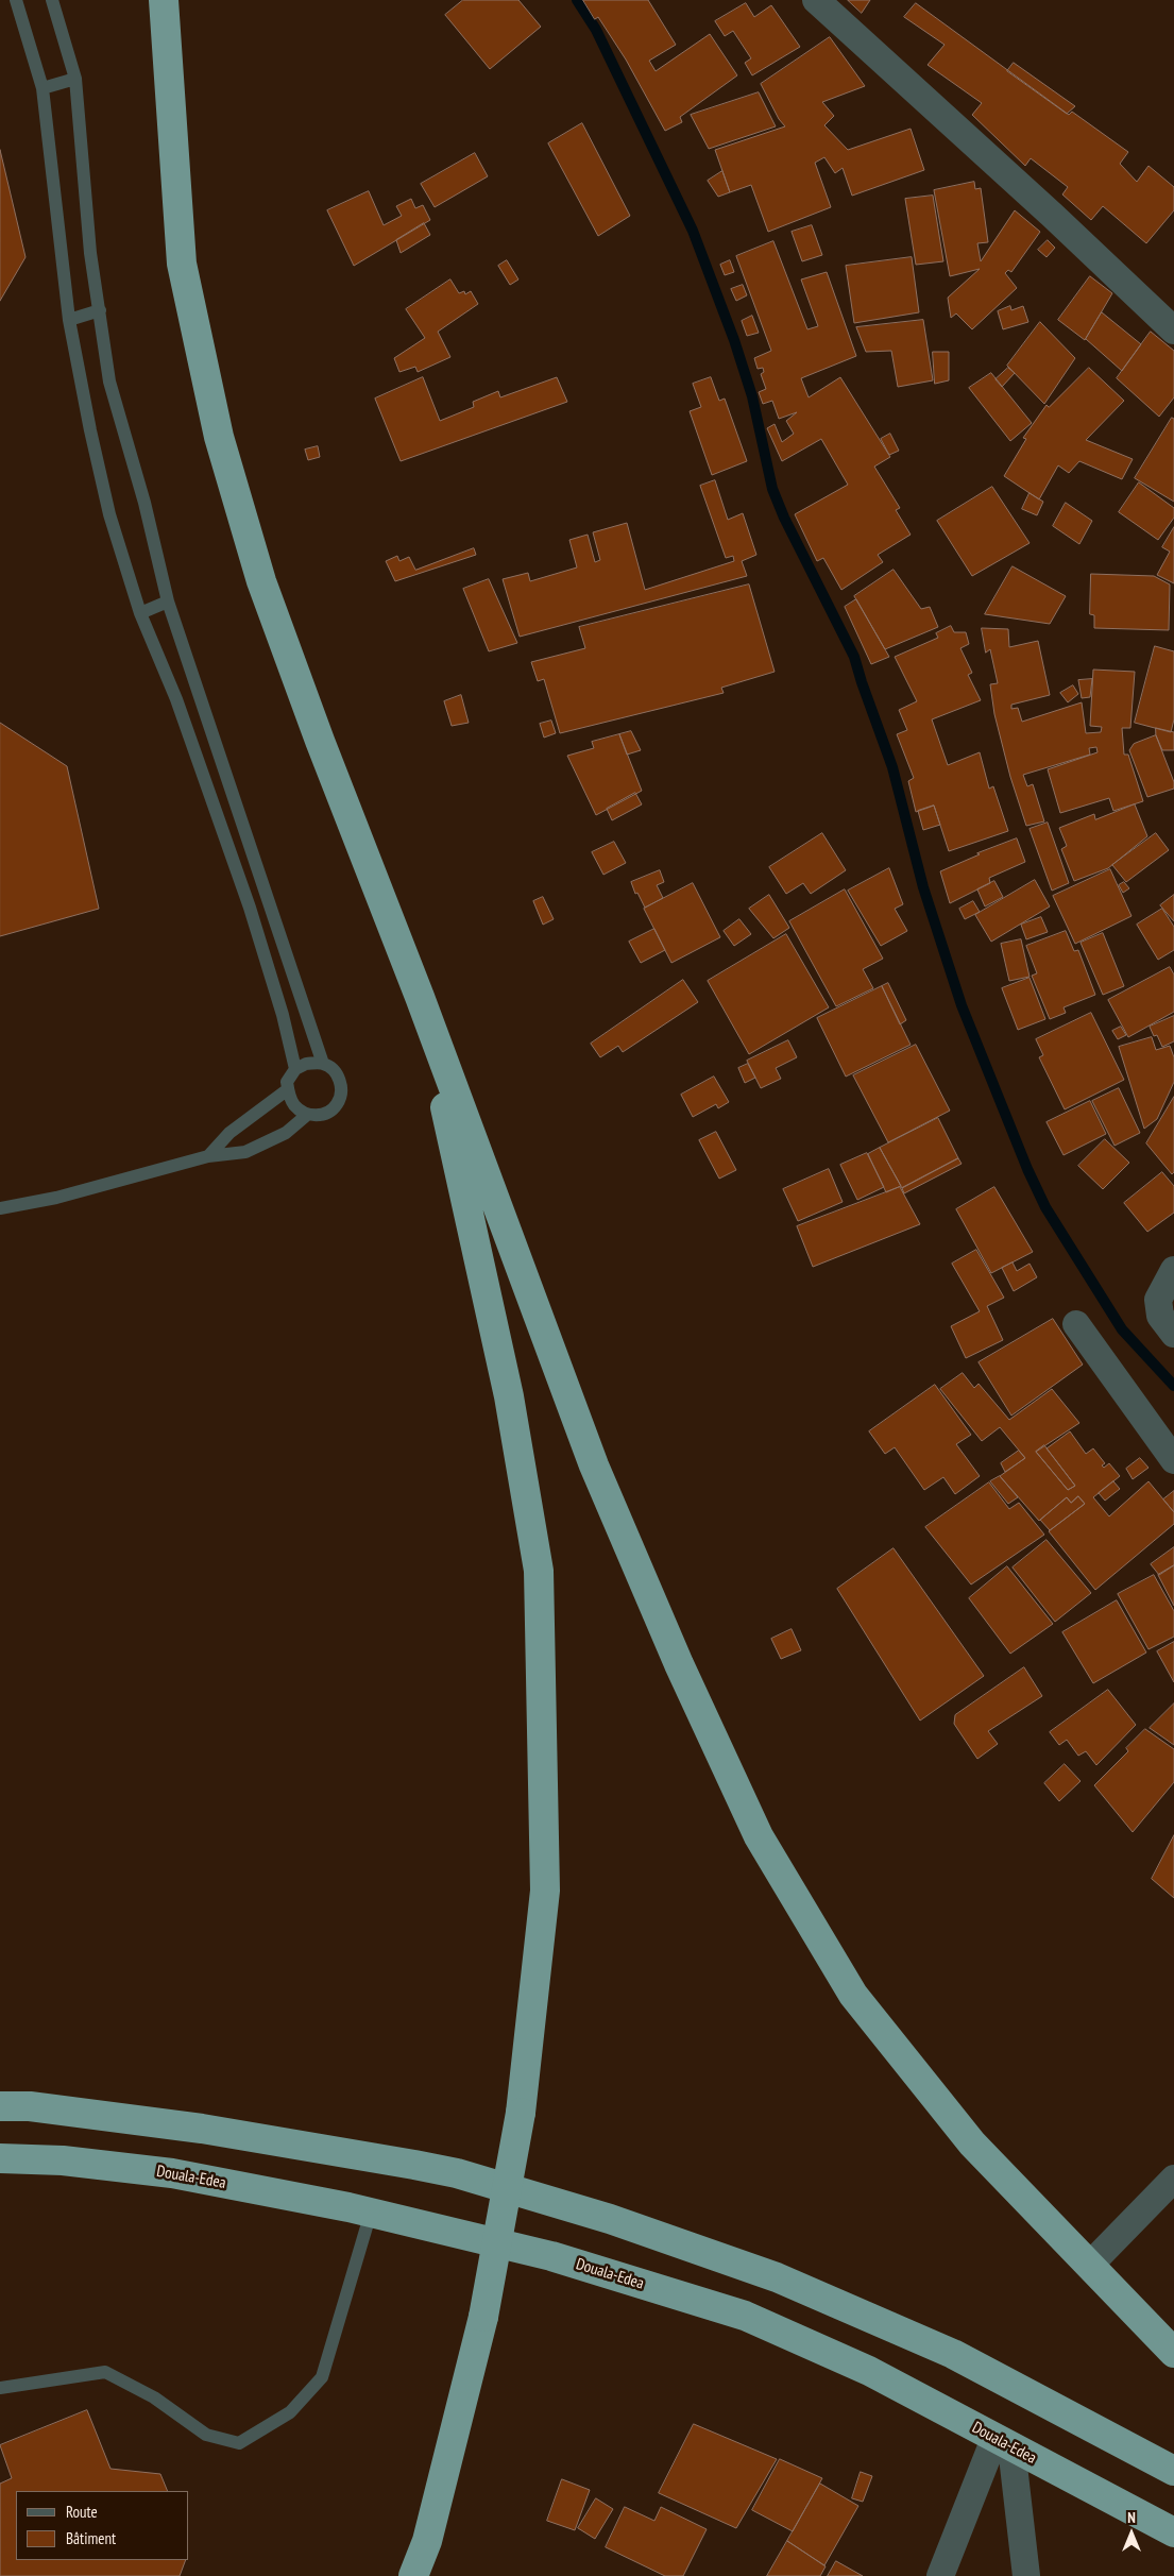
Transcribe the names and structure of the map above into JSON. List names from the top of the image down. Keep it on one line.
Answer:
{"streets":{"highway":["Douala-Edea"]},"legend":["Route","Bâtiment"],"north":"top"}
